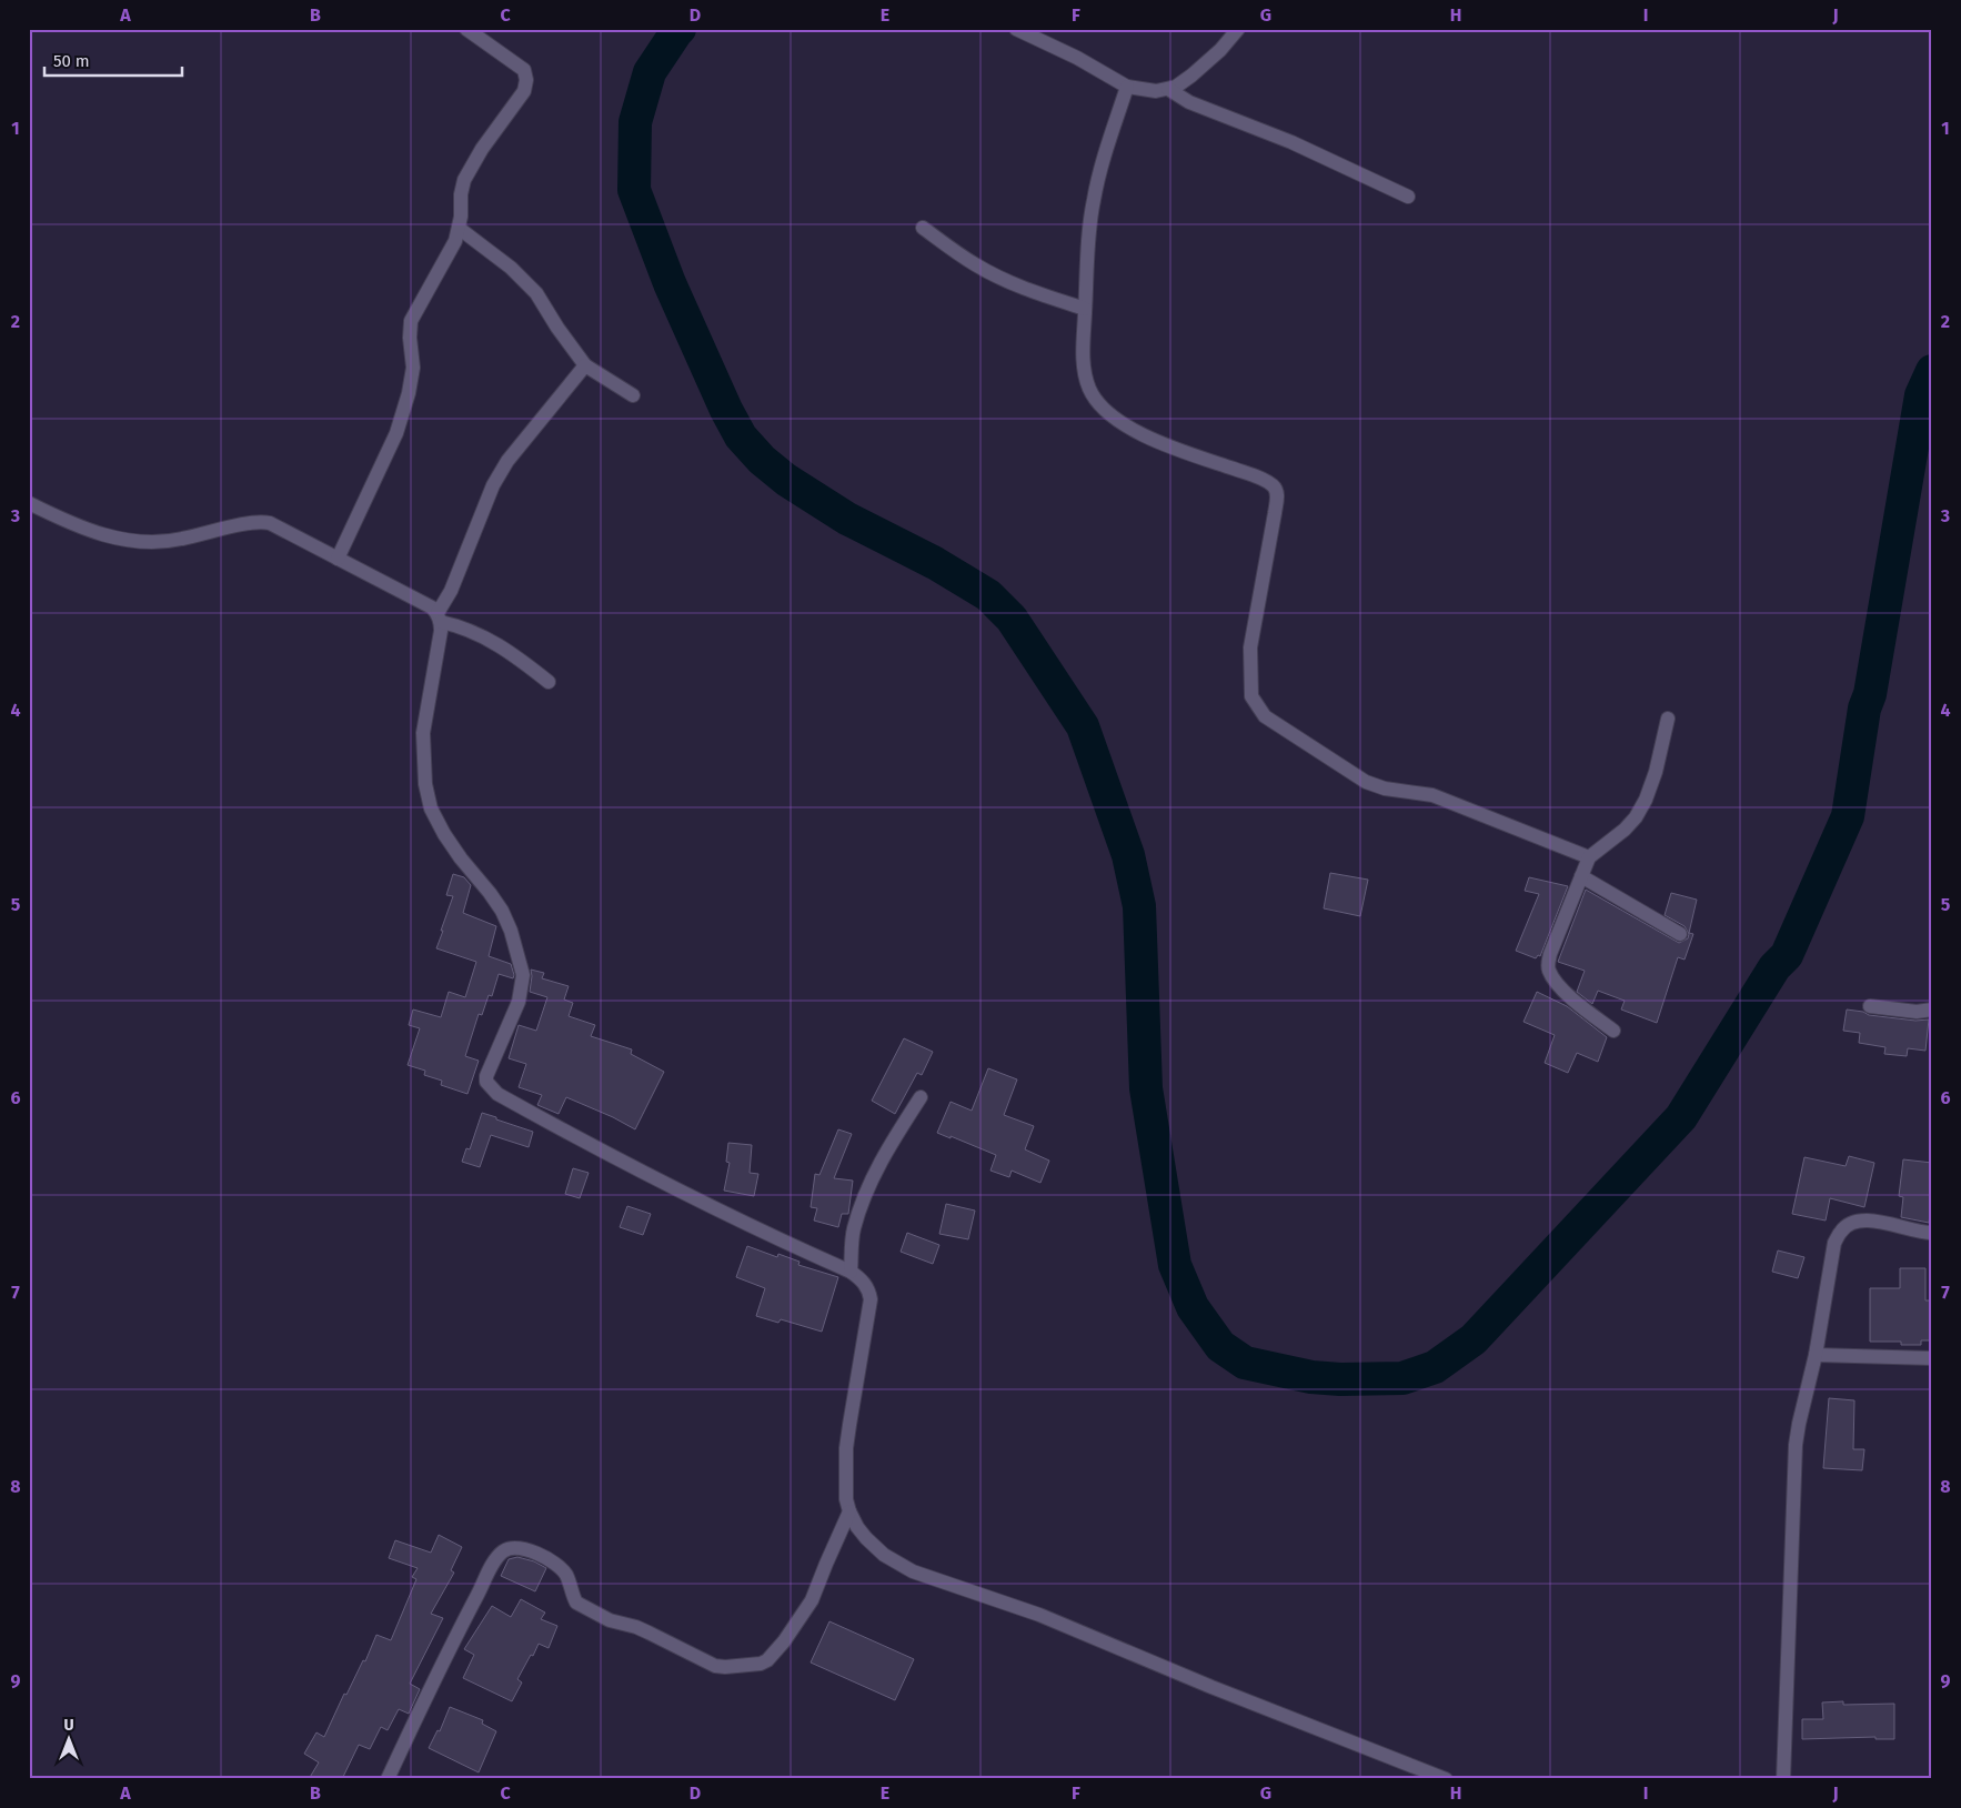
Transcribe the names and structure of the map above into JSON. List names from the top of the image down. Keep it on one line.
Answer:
{"scale_bar":"50 m","north":"top","grid":{"columns":["A","B","C","D","E","F","G","H","I","J"],"rows":["1","2","3","4","5","6","7","8","9"]}}
